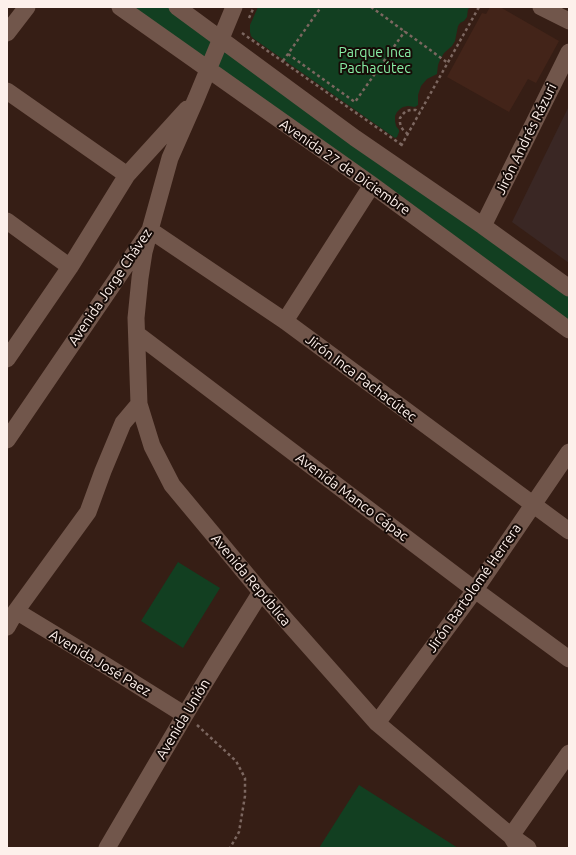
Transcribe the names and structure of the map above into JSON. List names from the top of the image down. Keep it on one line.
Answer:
{"streets":{"street":["Jirón Andrés Rázuri","Avenida 27 de Diciembre","Avenida Jorge Chávez","Jirón Inca Pachacútec","Avenida Manco Cápac","Avenida República","Jirón Bartolomé Herrera","Avenida José Paez","Avenida Unión"]},"crossings":[["Avenida 27 de Diciembre","Avenida Jorge Chávez"],["Avenida Jorge Chávez","Jirón Inca Pachacútec"],["Avenida Jorge Chávez","Avenida República"],["Jirón Inca Pachacútec","Avenida República"],["Jirón Inca Pachacútec","Jirón Bartolomé Herrera"],["Avenida Manco Cápac","Avenida República"],["Avenida Manco Cápac","Jirón Bartolomé Herrera"],["Avenida República","Jirón Bartolomé Herrera"],["Avenida República","Avenida Unión"],["Avenida José Paez","Avenida Unión"]],"parks":["Parque Inca Pachacútec"]}
